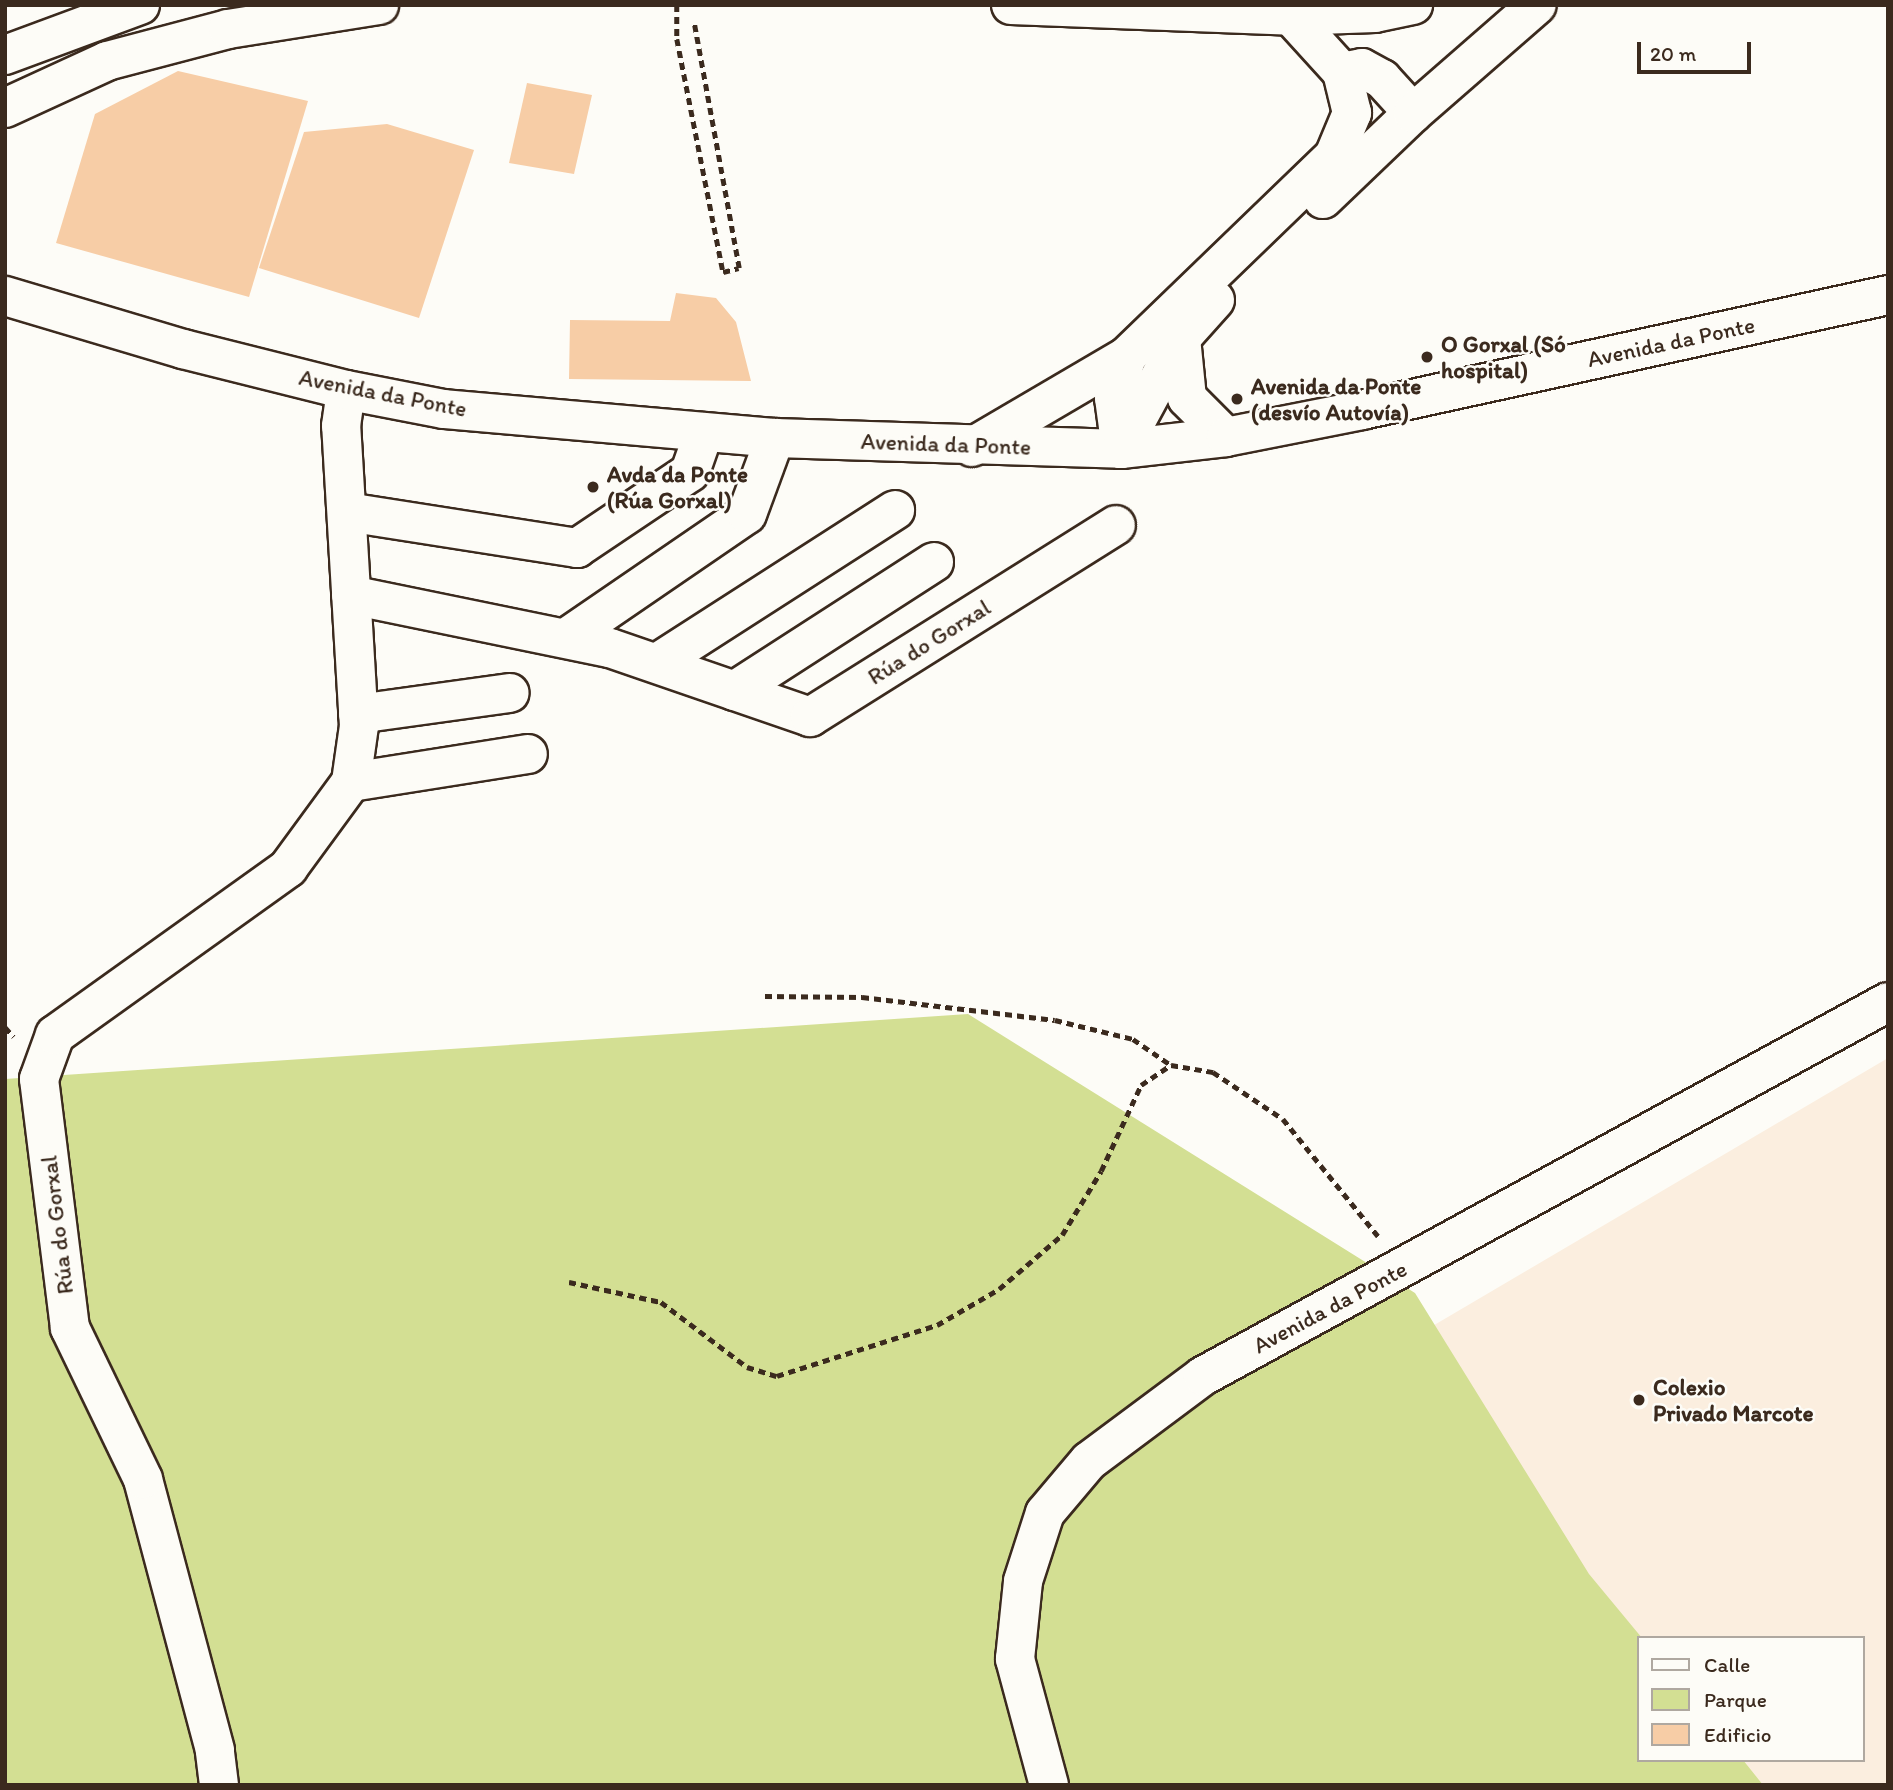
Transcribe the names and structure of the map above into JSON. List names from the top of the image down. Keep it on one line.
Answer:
{"streets":{"main road":["Avenida da Ponte","Rúa do Gorxal"]},"places":["O Gorxal (Só hospital)","Avenida da Ponte (desvío Autovía)","Avda da Ponte (Rúa Gorxal)","Colexio Privado Marcote"],"legend":["Calle","Parque","Edificio"],"scale_bar":"20 m"}
